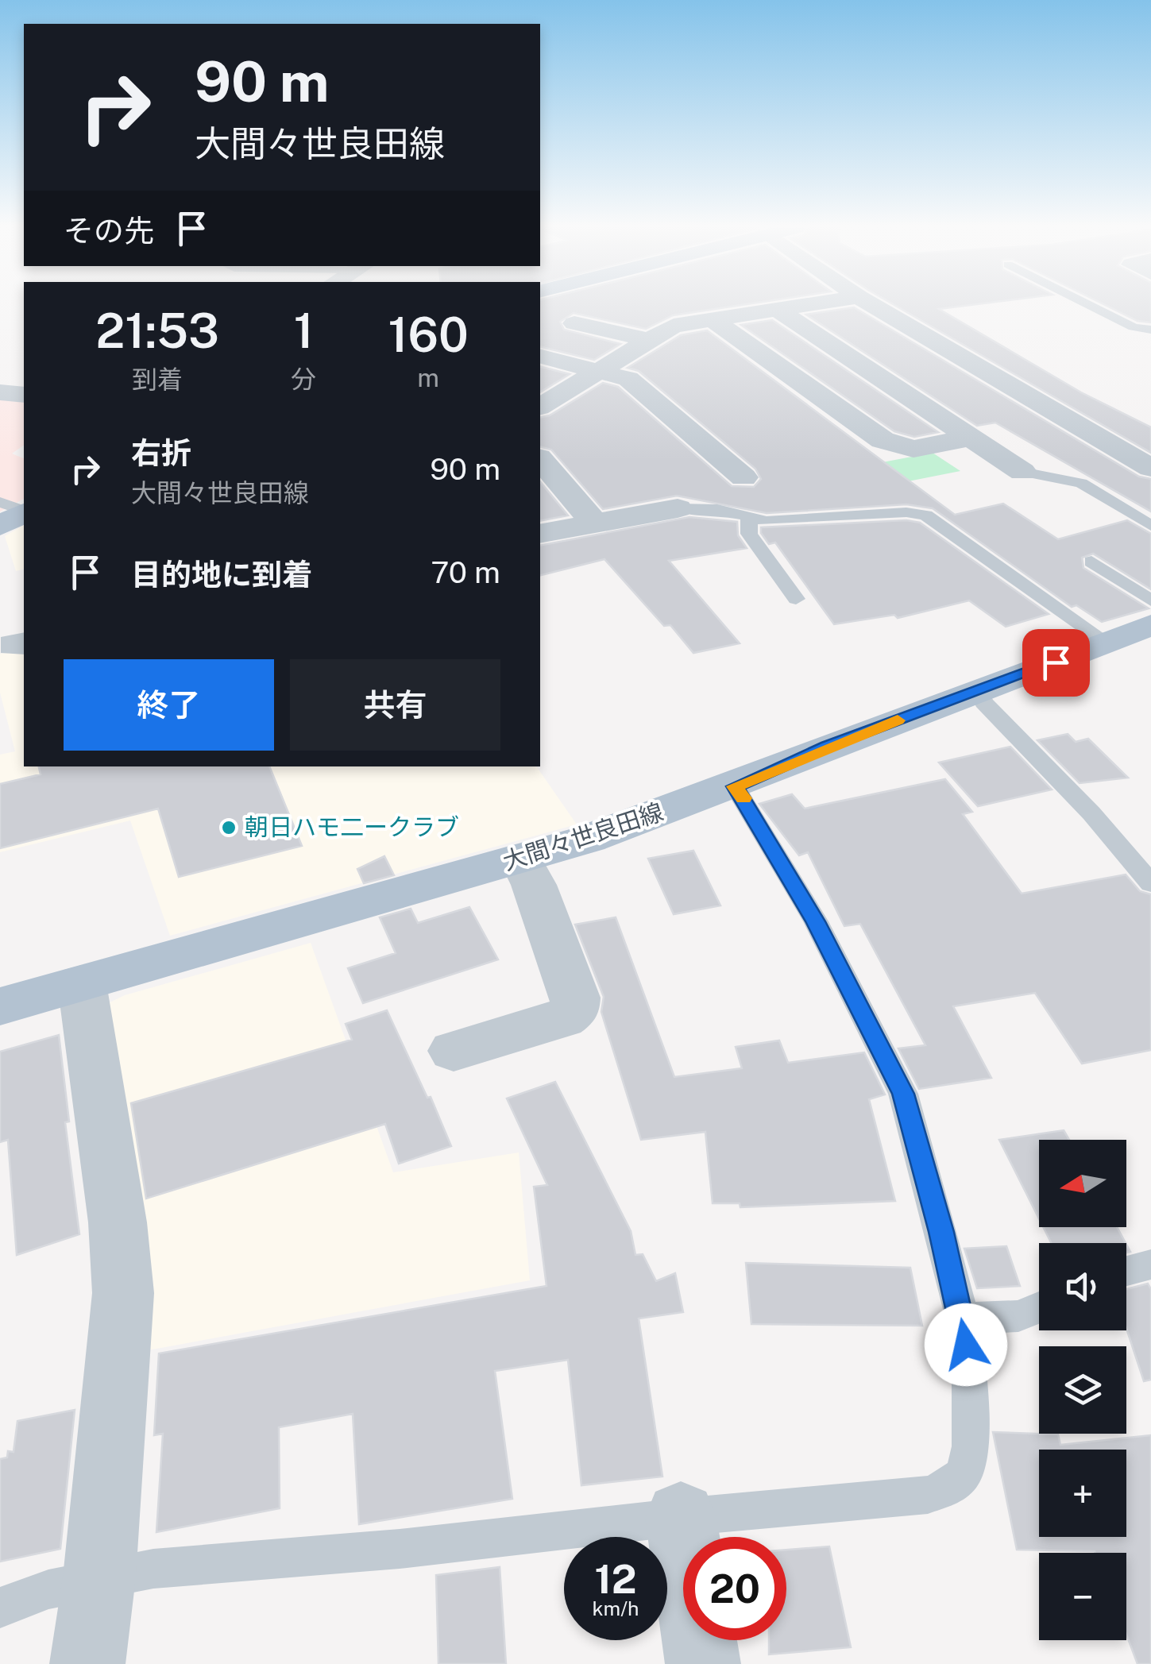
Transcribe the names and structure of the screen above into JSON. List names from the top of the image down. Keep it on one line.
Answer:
{"streets":{"main road":["大間々世良田線"]},"places":["朝日ハモ二ークラブ"],"north":"left","page":{"turn":["90 m","大間々世良田線"],"then":"その先","eta":["21:53","到着","1","分","160","m"],"list":[{"name":"右折","note":"大間々世良田線","value":"90 m"},{"name":"目的地に到着","value":"70 m"}],"buttons":["終了","共有"],"map_buttons":["+","−"],"speed":"12 km/h","limit":"20"}}
